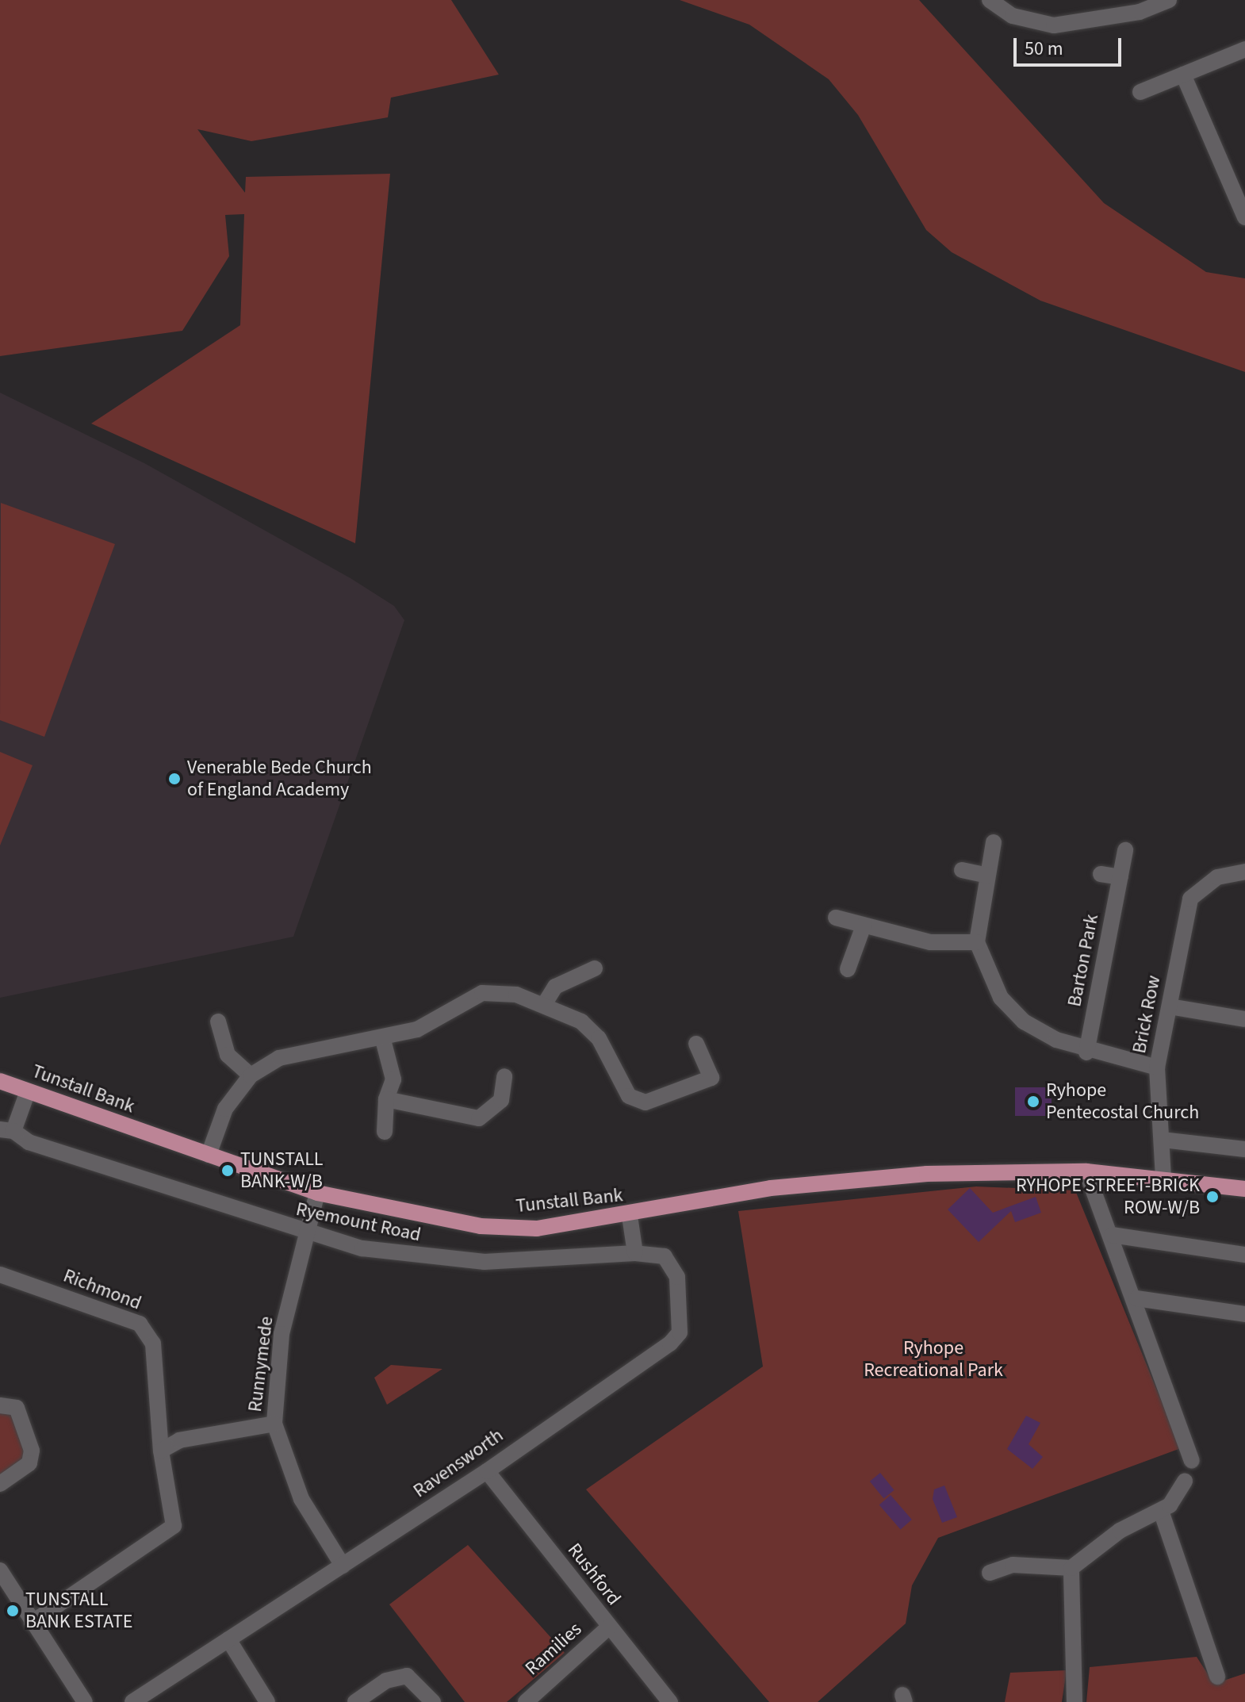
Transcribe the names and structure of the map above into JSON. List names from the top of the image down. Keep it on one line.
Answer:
{"streets":{"main road":["Tunstall Bank"],"street":["Barton Park","Brick Row","Ryemount Road","Richmond","Runnymede","Ravensworth","Rushford","Ramilies"]},"crossings":[["Brick Row","Tunstall Bank"],["Tunstall Bank","Runnymede"],["Ryemount Road","Runnymede"],["Ryemount Road","Ravensworth"],["Runnymede","Ravensworth"],["Ravensworth","Rushford"],["Rushford","Ramilies"]],"parks":["Ryhope Recreational Park"],"places":["Venerable Bede Church of England Academy","Ryhope Pentecostal Church","TUNSTALL BANK-W/B","RYHOPE STREET-BRICK ROW-W/B","TUNSTALL BANK ESTATE"],"scale_bar":"50 m"}
